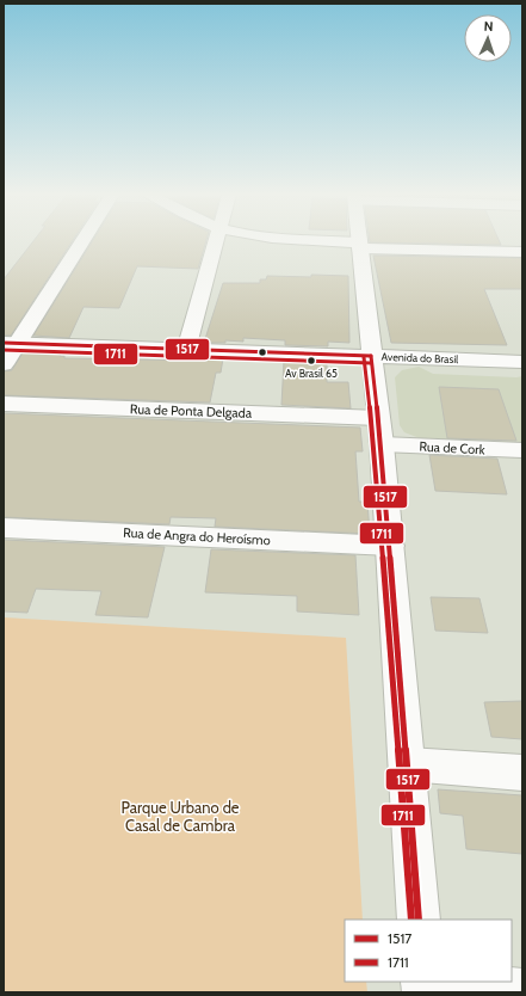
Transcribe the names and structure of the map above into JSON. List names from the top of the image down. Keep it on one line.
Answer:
{"streets":{"street":["Avenida do Brasil","Rua de Ponta Delgada","Rua de Cork","Rua de Angra do Heroísmo"]},"crossings":[["Rua de Ponta Delgada","Rua de Cork"]],"parks":["Parque Urbano de Casal de Cambra"],"places":["Av Brasil 65"],"lines":["transit line 1517","transit line 1711"],"legend":["1517","1711"],"north":"top"}
